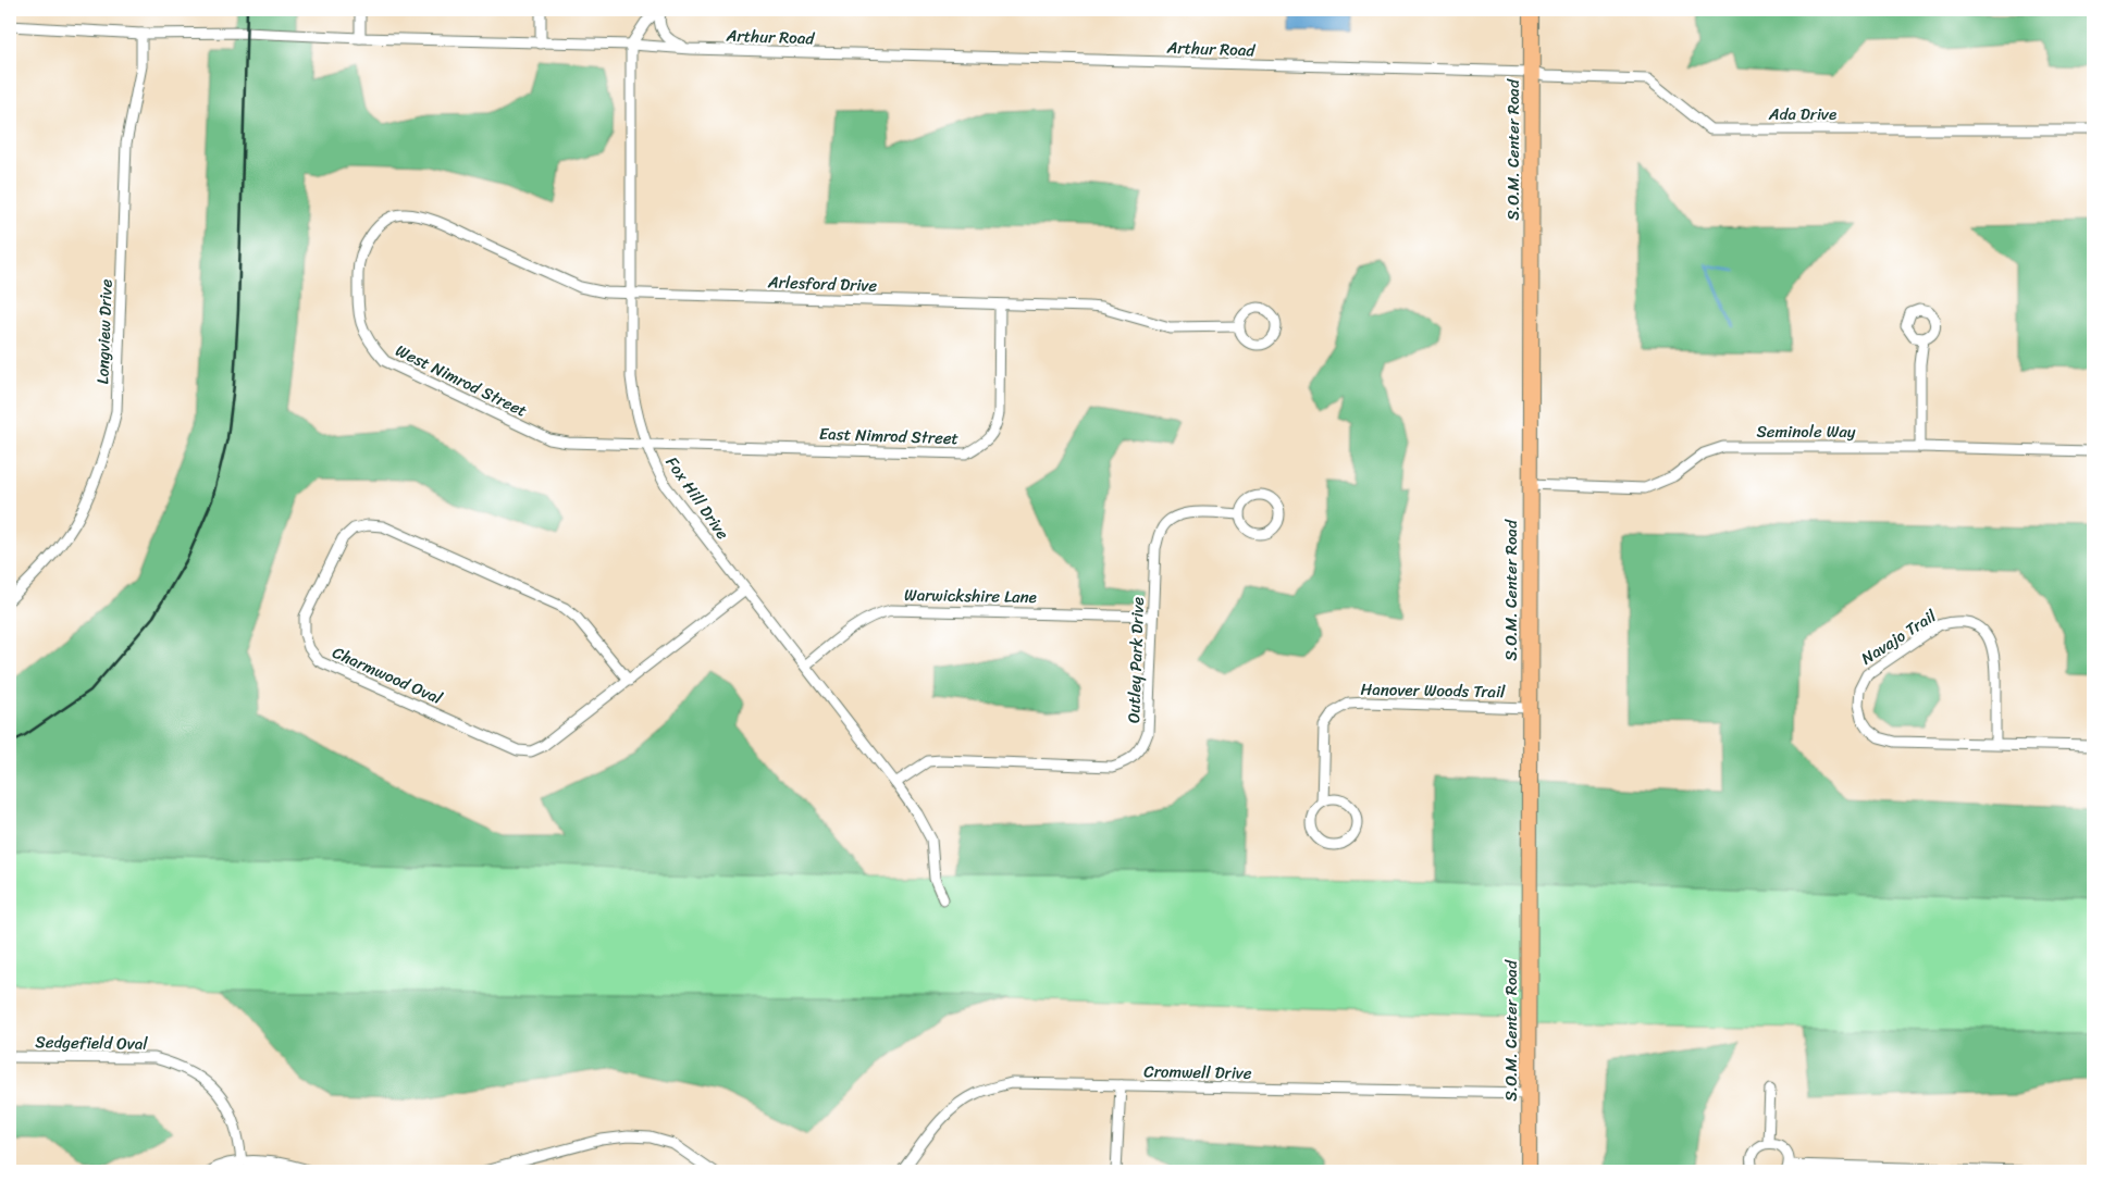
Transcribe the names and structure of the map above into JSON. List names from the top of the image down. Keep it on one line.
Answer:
{"streets":{"main road":["S.O.M. Center Road"],"street":["Arthur Road","Ada Drive","Arlesford Drive","Longview Drive","West Nimrod Street","Seminole Way","East Nimrod Street","Fox Hill Drive","Warwickshire Lane","Navajo Trail","Outley Park Drive","Charmwood Oval","Hanover Woods Trail","Sedgefield Oval","Cromwell Drive"]},"crossings":[["Arthur Road","Ada Drive"],["Arthur Road","S.O.M. Center Road"],["Arthur Road","Longview Drive"],["Arthur Road","Fox Hill Drive"],["Ada Drive","S.O.M. Center Road"],["S.O.M. Center Road","Seminole Way"],["S.O.M. Center Road","Hanover Woods Trail"],["S.O.M. Center Road","Cromwell Drive"],["Arlesford Drive","West Nimrod Street"],["Arlesford Drive","East Nimrod Street"],["Arlesford Drive","Fox Hill Drive"],["West Nimrod Street","East Nimrod Street"],["West Nimrod Street","Fox Hill Drive"],["East Nimrod Street","Fox Hill Drive"],["Fox Hill Drive","Warwickshire Lane"],["Fox Hill Drive","Outley Park Drive"],["Fox Hill Drive","Charmwood Oval"],["Warwickshire Lane","Outley Park Drive"]]}
